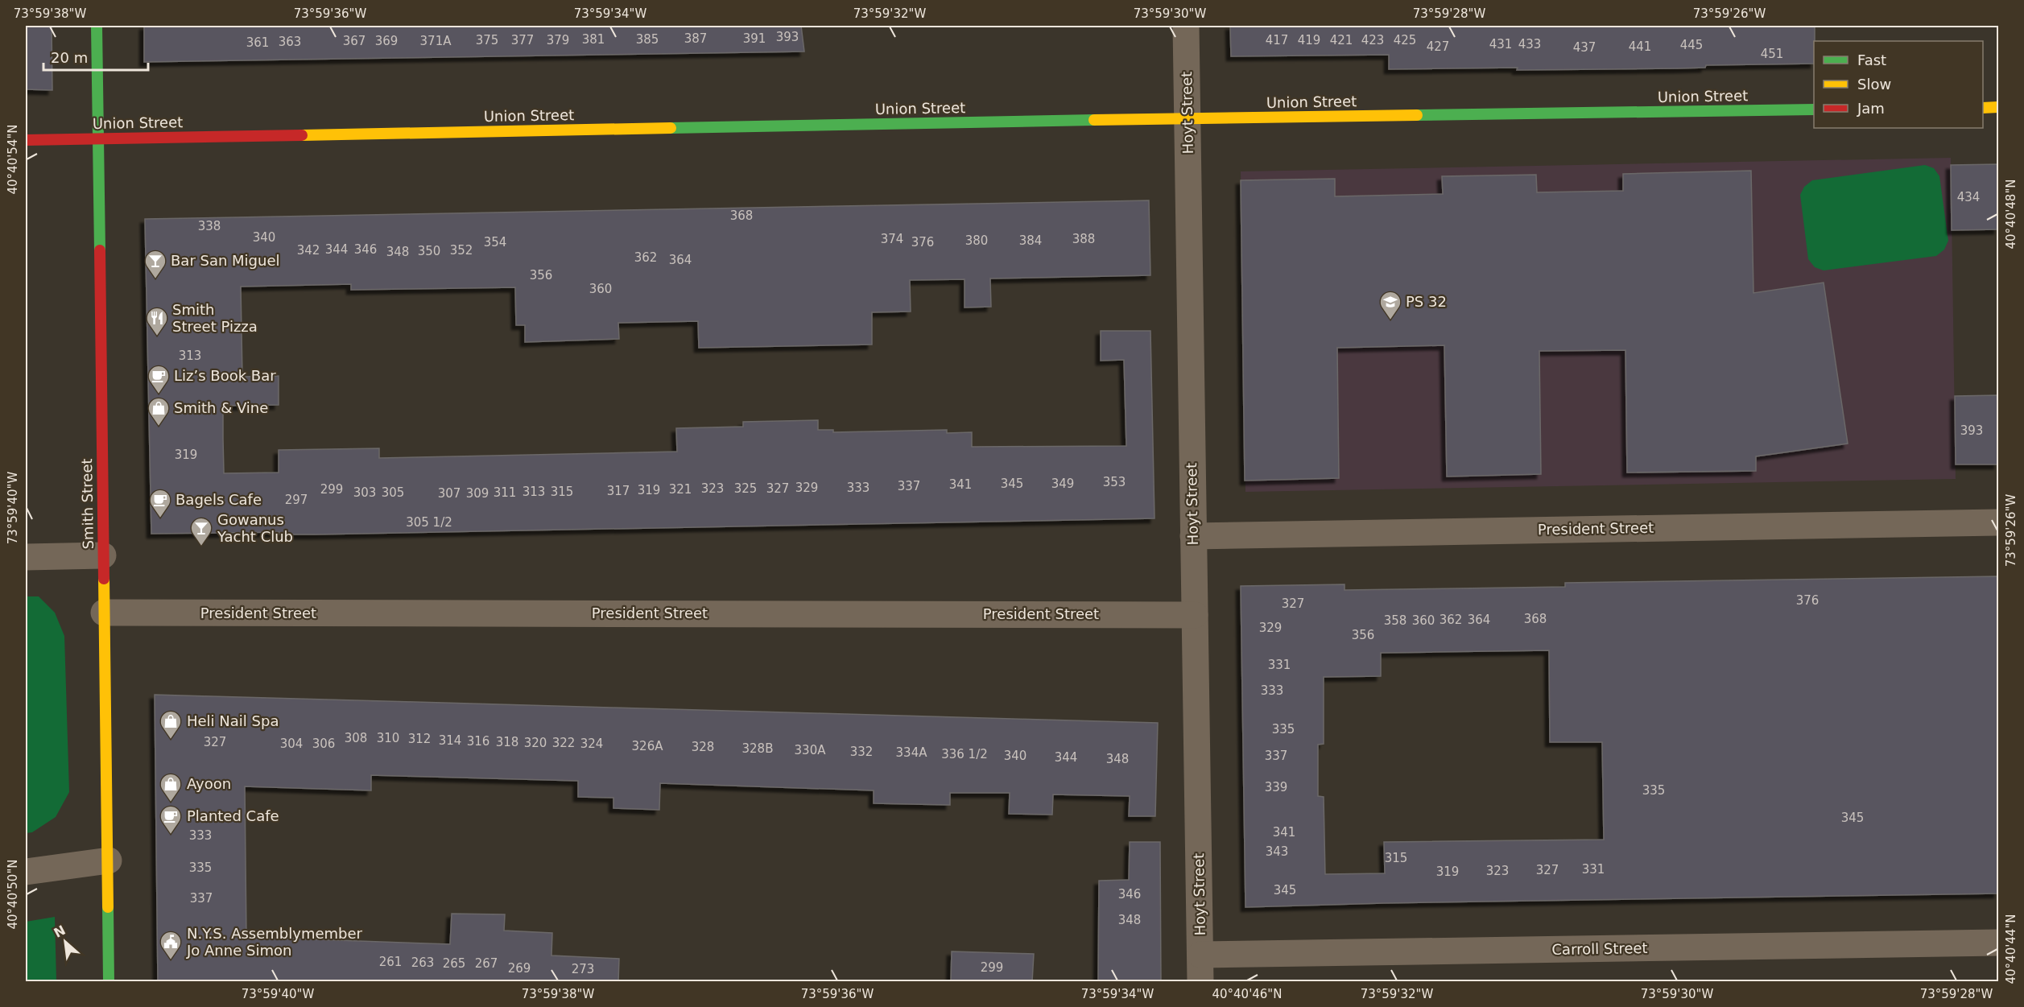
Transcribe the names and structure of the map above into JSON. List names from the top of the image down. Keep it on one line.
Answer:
{"streets":{"street":["Union Street","Hoyt Street","Smith Street","President Street","Carroll Street"]},"crossings":[["Union Street","Hoyt Street"],["Union Street","Smith Street"],["Hoyt Street","President Street"],["Hoyt Street","Carroll Street"],["Smith Street","President Street"]],"places":{"bar":["Bar San Miguel","Gowanus Yacht Club"],"school or university":["PS 32"],"restaurant":["Smith Street Pizza"],"cafe":["Liz’s Book Bar","Bagels Cafe","Planted Cafe"],"shop":["Smith & Vine","Heli Nail Spa","Ayoon"],"public building":["N.Y.S. Assemblymember Jo Anne Simon"]},"house_numbers":["393","387","391","381","385","375","377","379","417","419","421","423","425","367","369","371A","363","361","431","433","445","427","441","437","451","434","368","338","340","374","388","380","384","354","376","344","346","342","352","350","348","362","364","356","360","313","393","319","353","345","349","341","337","329","333","323","325","327","299","321","319","317","313","315","303","305","311","307","309","297","305 1/2","376","327","368","362","364","358","360","329","356","331","333","335","308","310","312","314","316","327","318","320","322","304","306","324","326A","328","328B","330A","332","334A","336 1/2","340","337","344","348","339","335","345","341","333","343","315","335","331","327","323","319","345","346","337","348","261","263","265","267","299","269","273"],"legend":["Fast","Slow","Jam"],"scale_bar":"20 m","north":"top left","coordinates":["73°59'38\"W","73°59'36\"W","73°59'34\"W","73°59'32\"W","73°59'30\"W","73°59'28\"W","73°59'26\"W","40°40'54\"N","40°40'48\"N","73°59'40\"W","40°40'50\"N","40°40'44\"N","40°40'46\"N"]}
